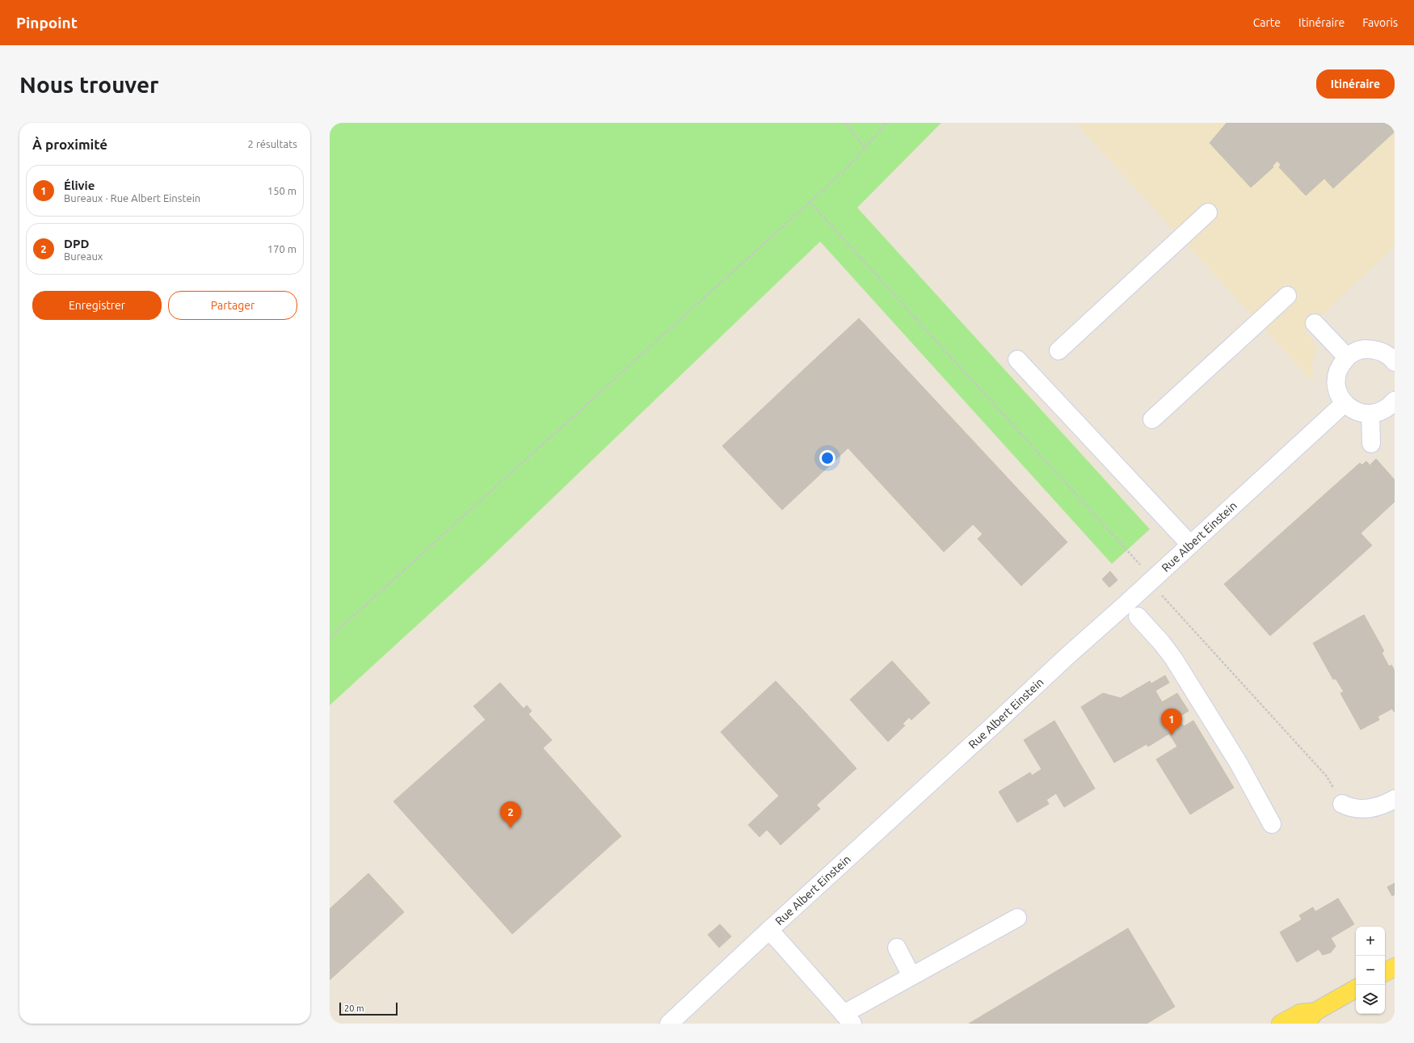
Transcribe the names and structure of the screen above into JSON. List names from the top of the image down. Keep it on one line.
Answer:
{"streets":{"street":["Rue Albert Einstein"]},"scale_bar":"20 m","page":{"header":"Pinpoint","nav":["Carte","Itinéraire","Favoris"],"buttons":["Itinéraire",["Enregistrer","Partager"]],"title":"Nous trouver","heading":["À proximité","2 résultats"],"list":[{"mark":"1","name":"Élivie","note":"Bureaux · Rue Albert Einstein","value":"150 m"},{"mark":"2","name":"DPD","note":"Bureaux","value":"170 m"}],"pins":["1","2"],"map_buttons":["+","−"],"scale":"20 m"}}
